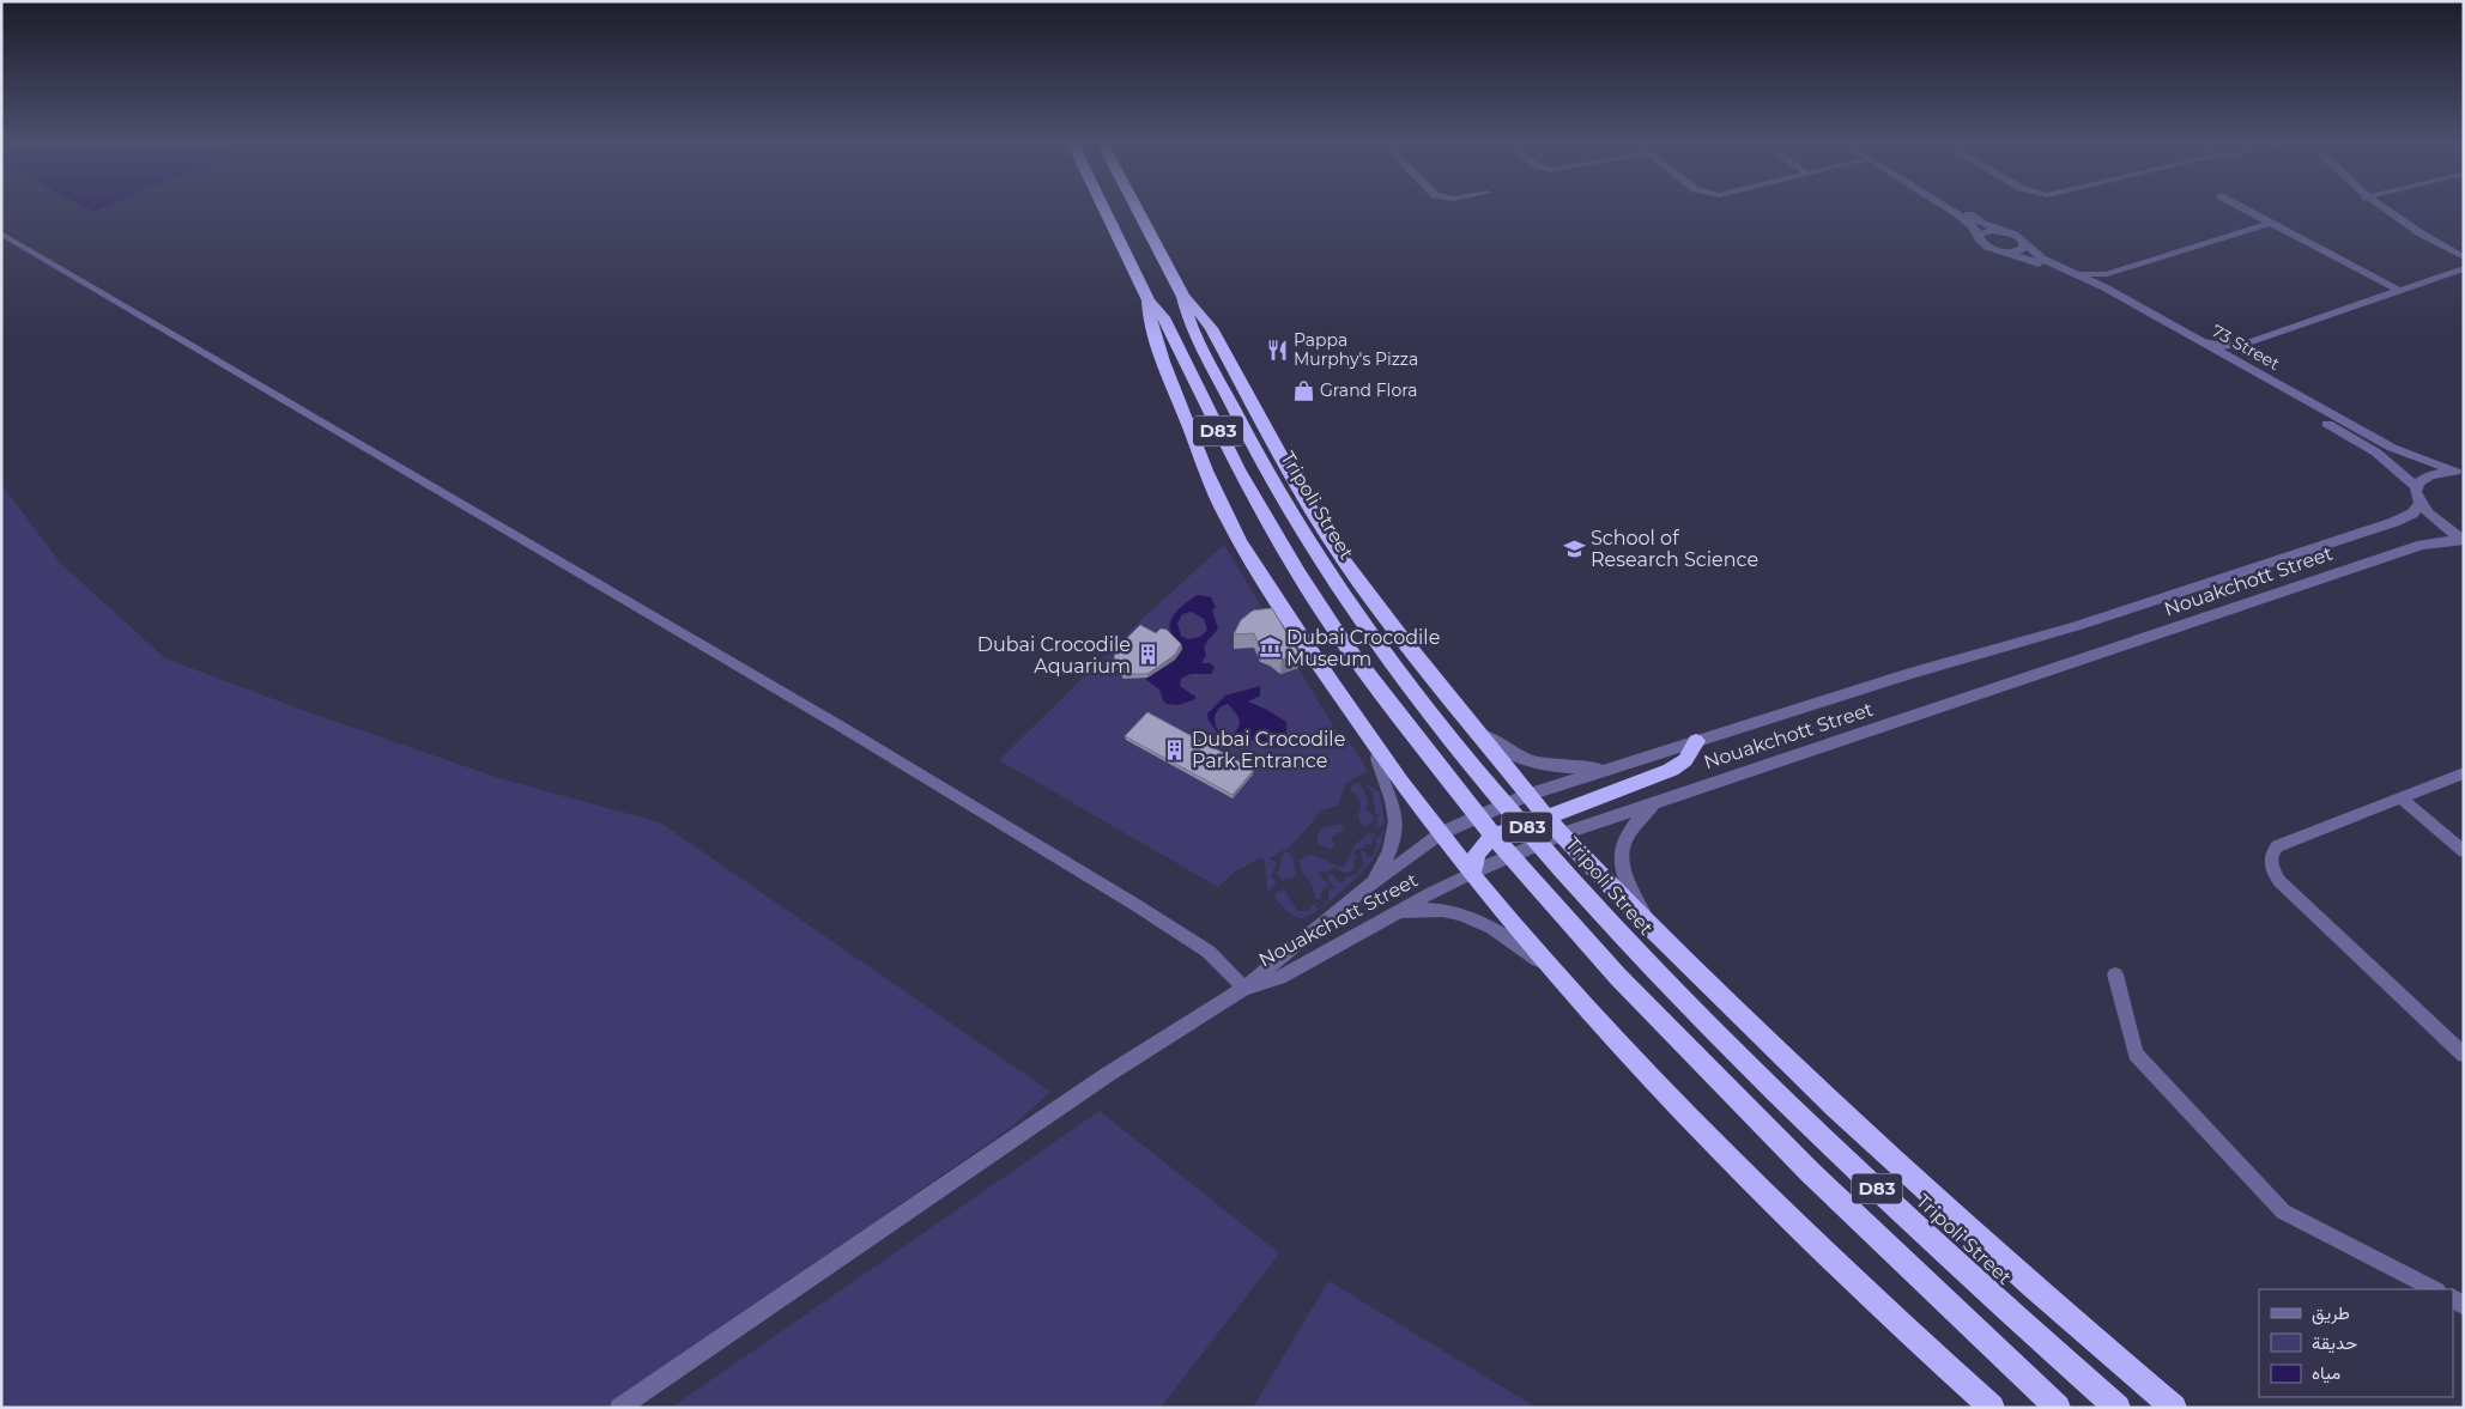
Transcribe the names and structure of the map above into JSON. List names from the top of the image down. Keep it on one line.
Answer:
{"streets":{"highway":["D83","Tripoli Street"],"street":["73 Street","Nouakchott Street"]},"places":{"restaurant":["Pappa Murphy's Pizza"],"shop":["Grand Flora"],"school or university":["School of Research Science"],"museum":["Dubai Crocodile Museum"],"building":["Dubai Crocodile Aquarium","Dubai Crocodile Park Entrance"]},"legend":["طريق","حديقة","مياه"]}
